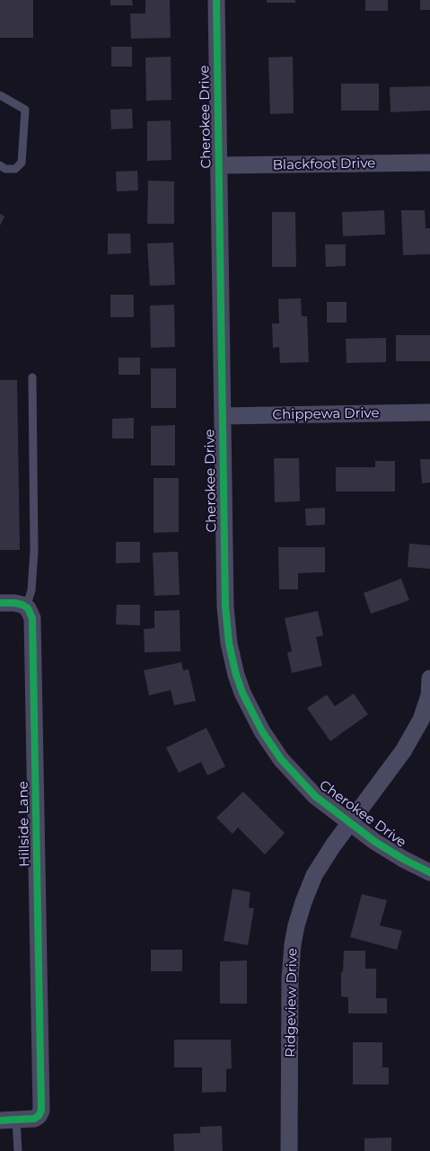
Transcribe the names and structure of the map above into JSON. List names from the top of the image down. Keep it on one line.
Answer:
{"streets":{"street":["Cherokee Drive","Blackfoot Drive","Chippewa Drive","Hillside Lane","Ridgeview Drive"]},"crossings":[["Cherokee Drive","Blackfoot Drive"],["Cherokee Drive","Chippewa Drive"],["Cherokee Drive","Ridgeview Drive"]]}
